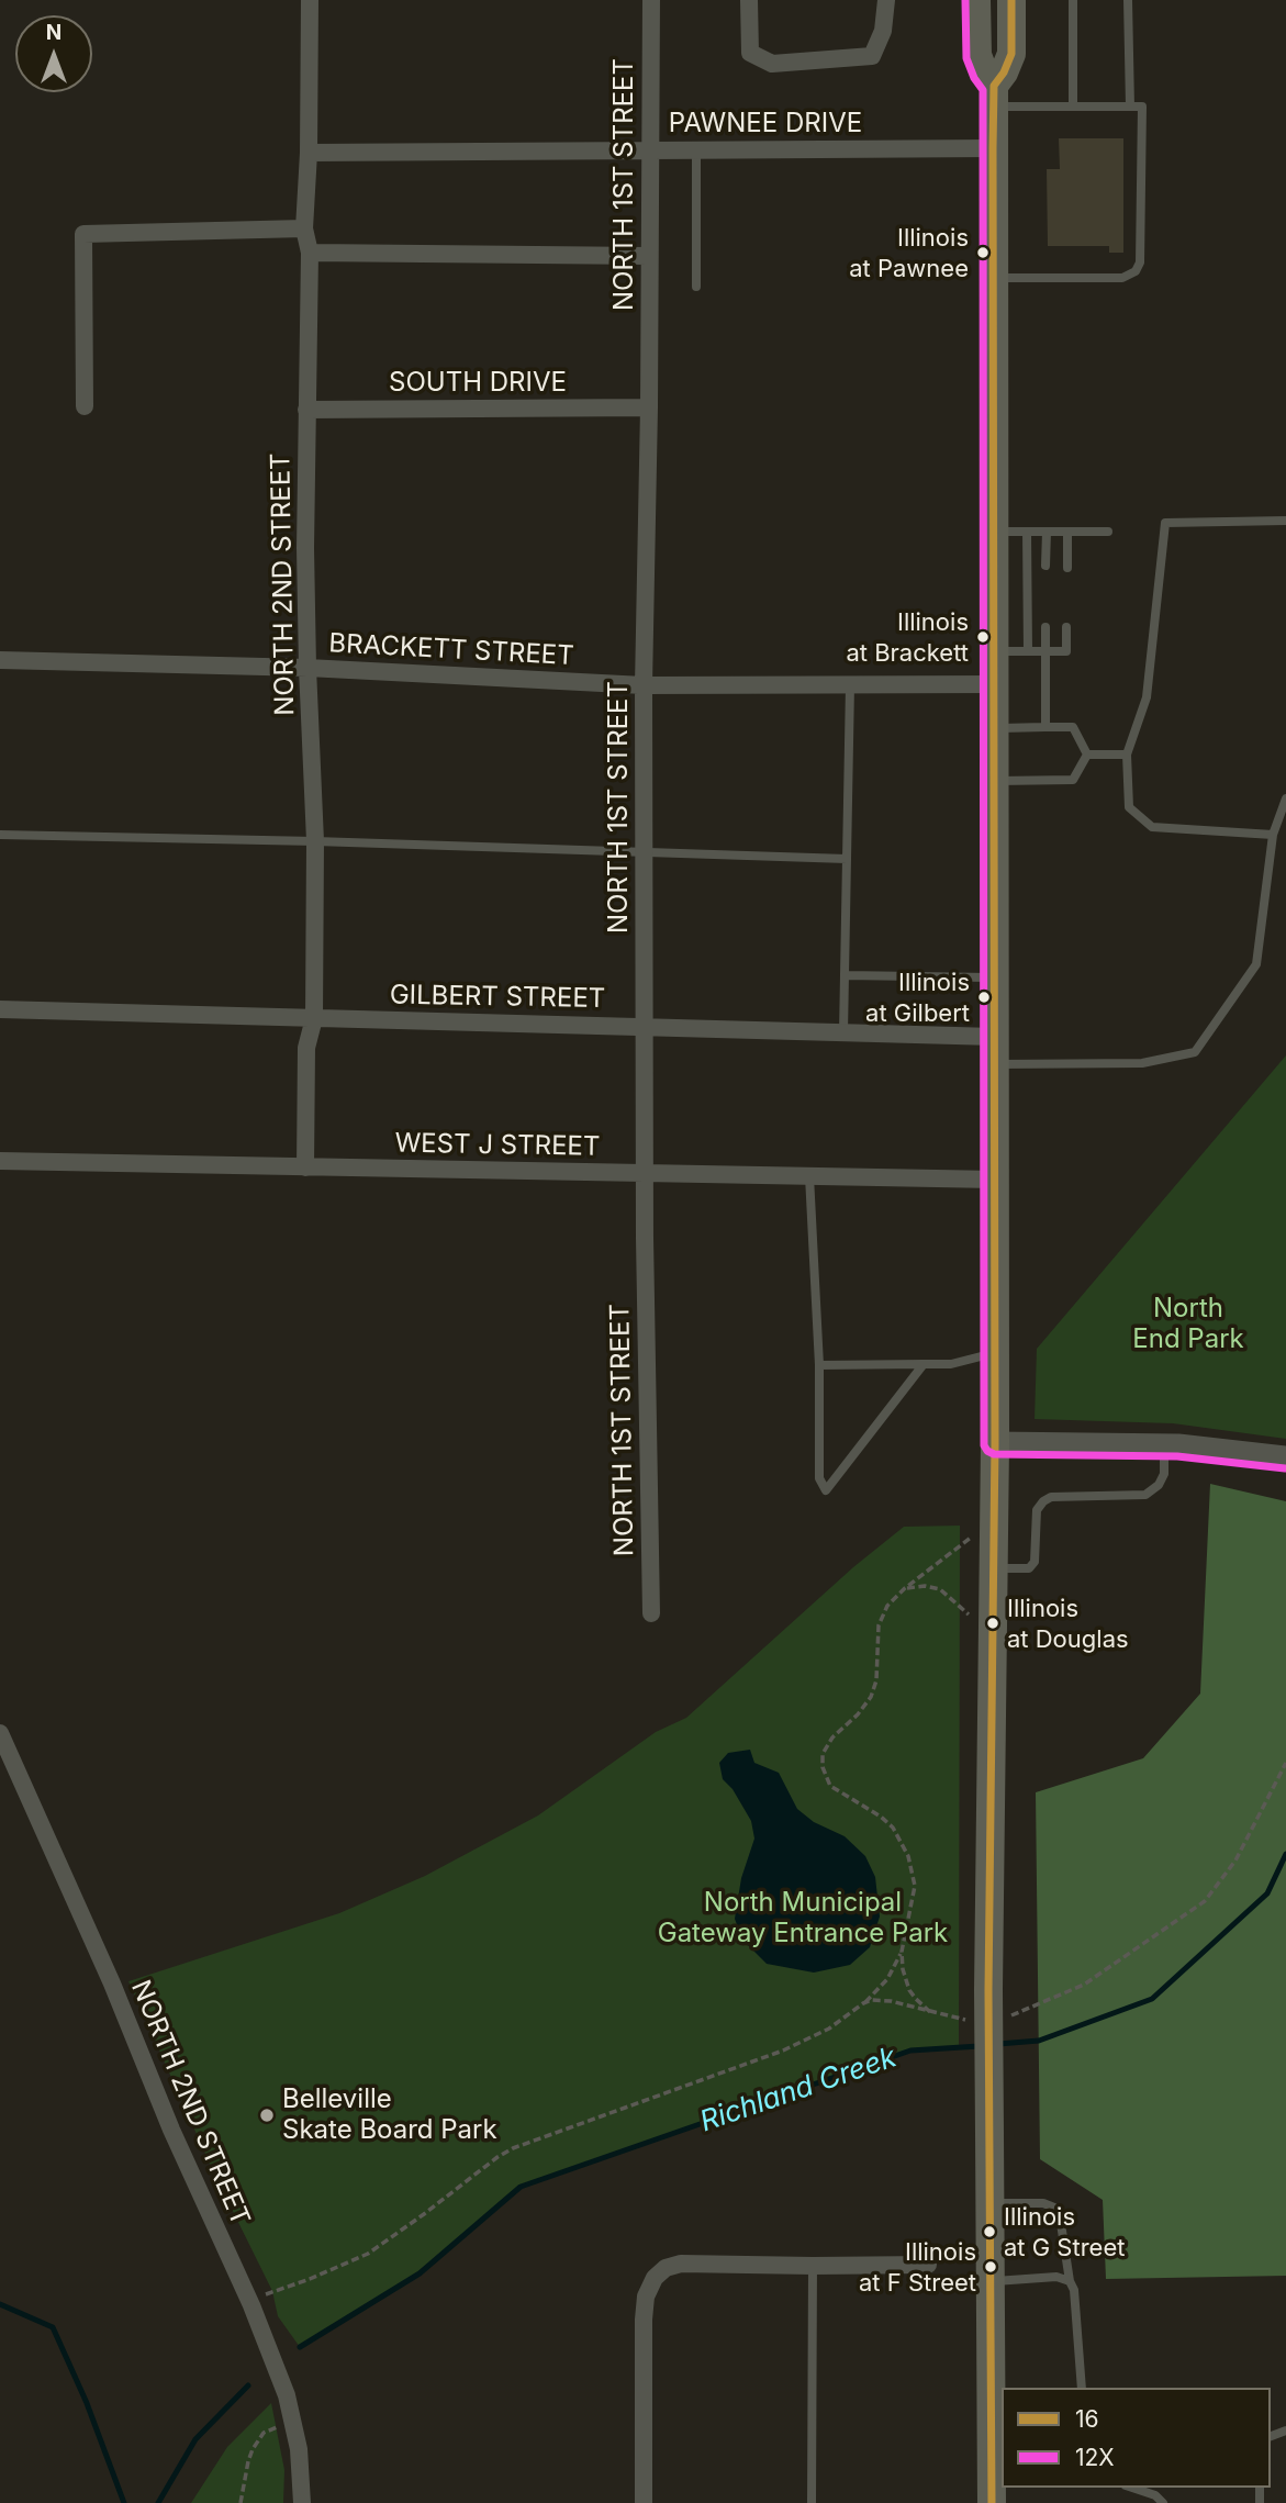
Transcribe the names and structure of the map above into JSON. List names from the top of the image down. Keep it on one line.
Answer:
{"streets":{"street":["PAWNEE DRIVE","NORTH 1ST STREET","SOUTH DRIVE","NORTH 2ND STREET","BRACKETT STREET","GILBERT STREET","WEST J STREET"]},"crossings":[["PAWNEE DRIVE","NORTH 1ST STREET"],["PAWNEE DRIVE","NORTH 2ND STREET"],["NORTH 1ST STREET","SOUTH DRIVE"],["NORTH 1ST STREET","BRACKETT STREET"],["NORTH 1ST STREET","GILBERT STREET"],["NORTH 1ST STREET","WEST J STREET"],["SOUTH DRIVE","NORTH 2ND STREET"],["NORTH 2ND STREET","BRACKETT STREET"],["NORTH 2ND STREET","GILBERT STREET"],["NORTH 2ND STREET","WEST J STREET"]],"water":["Richland Creek"],"parks":["North End Park","North Municipal Gateway Entrance Park"],"places":["Illinois at Pawnee","Illinois at Brackett","Illinois at Gilbert","Illinois at Douglas","Belleville Skate Board Park","Illinois at G Street","Illinois at F Street"],"lines":["transit line 16","transit line 12X"],"legend":["16","12X"],"north":"top"}
